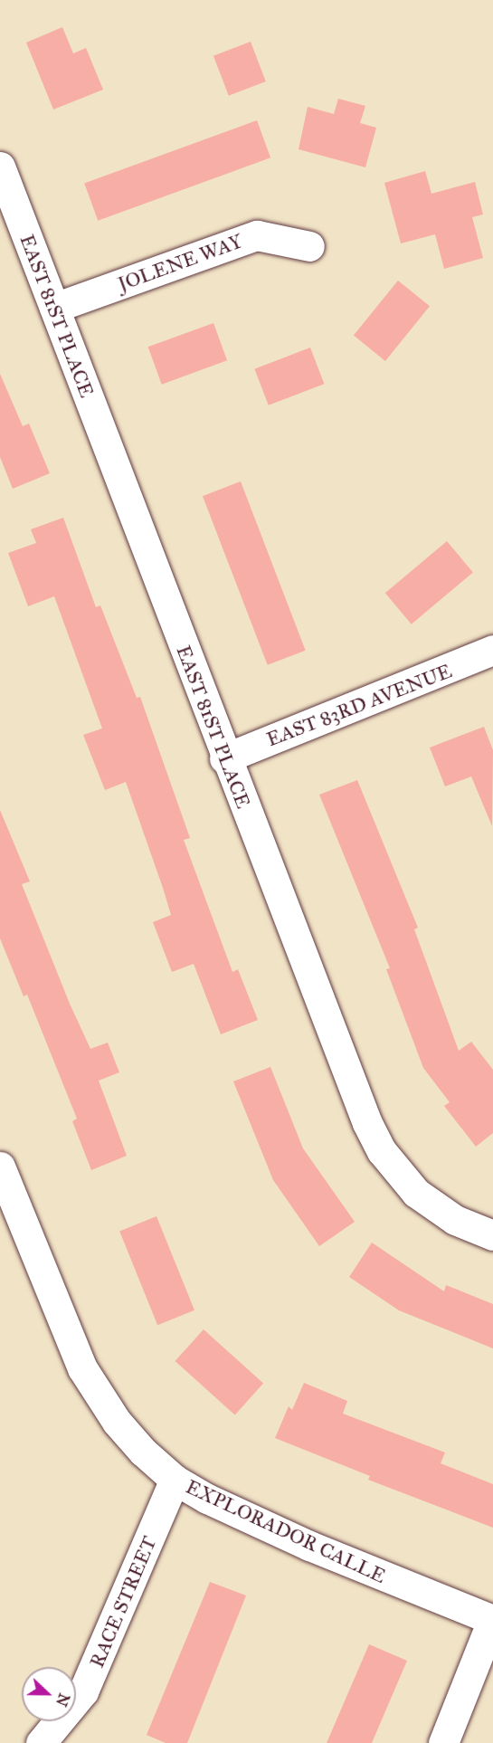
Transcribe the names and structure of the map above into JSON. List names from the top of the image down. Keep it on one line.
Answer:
{"streets":{"street":["JOLENE WAY","EAST 81ST PLACE","EAST 83RD AVENUE","EXPLORADOR CALLE","RACE STREET"]},"crossings":[["JOLENE WAY","EAST 81ST PLACE"],["EAST 81ST PLACE","EAST 83RD AVENUE"],["EXPLORADOR CALLE","RACE STREET"]],"north":"right"}
